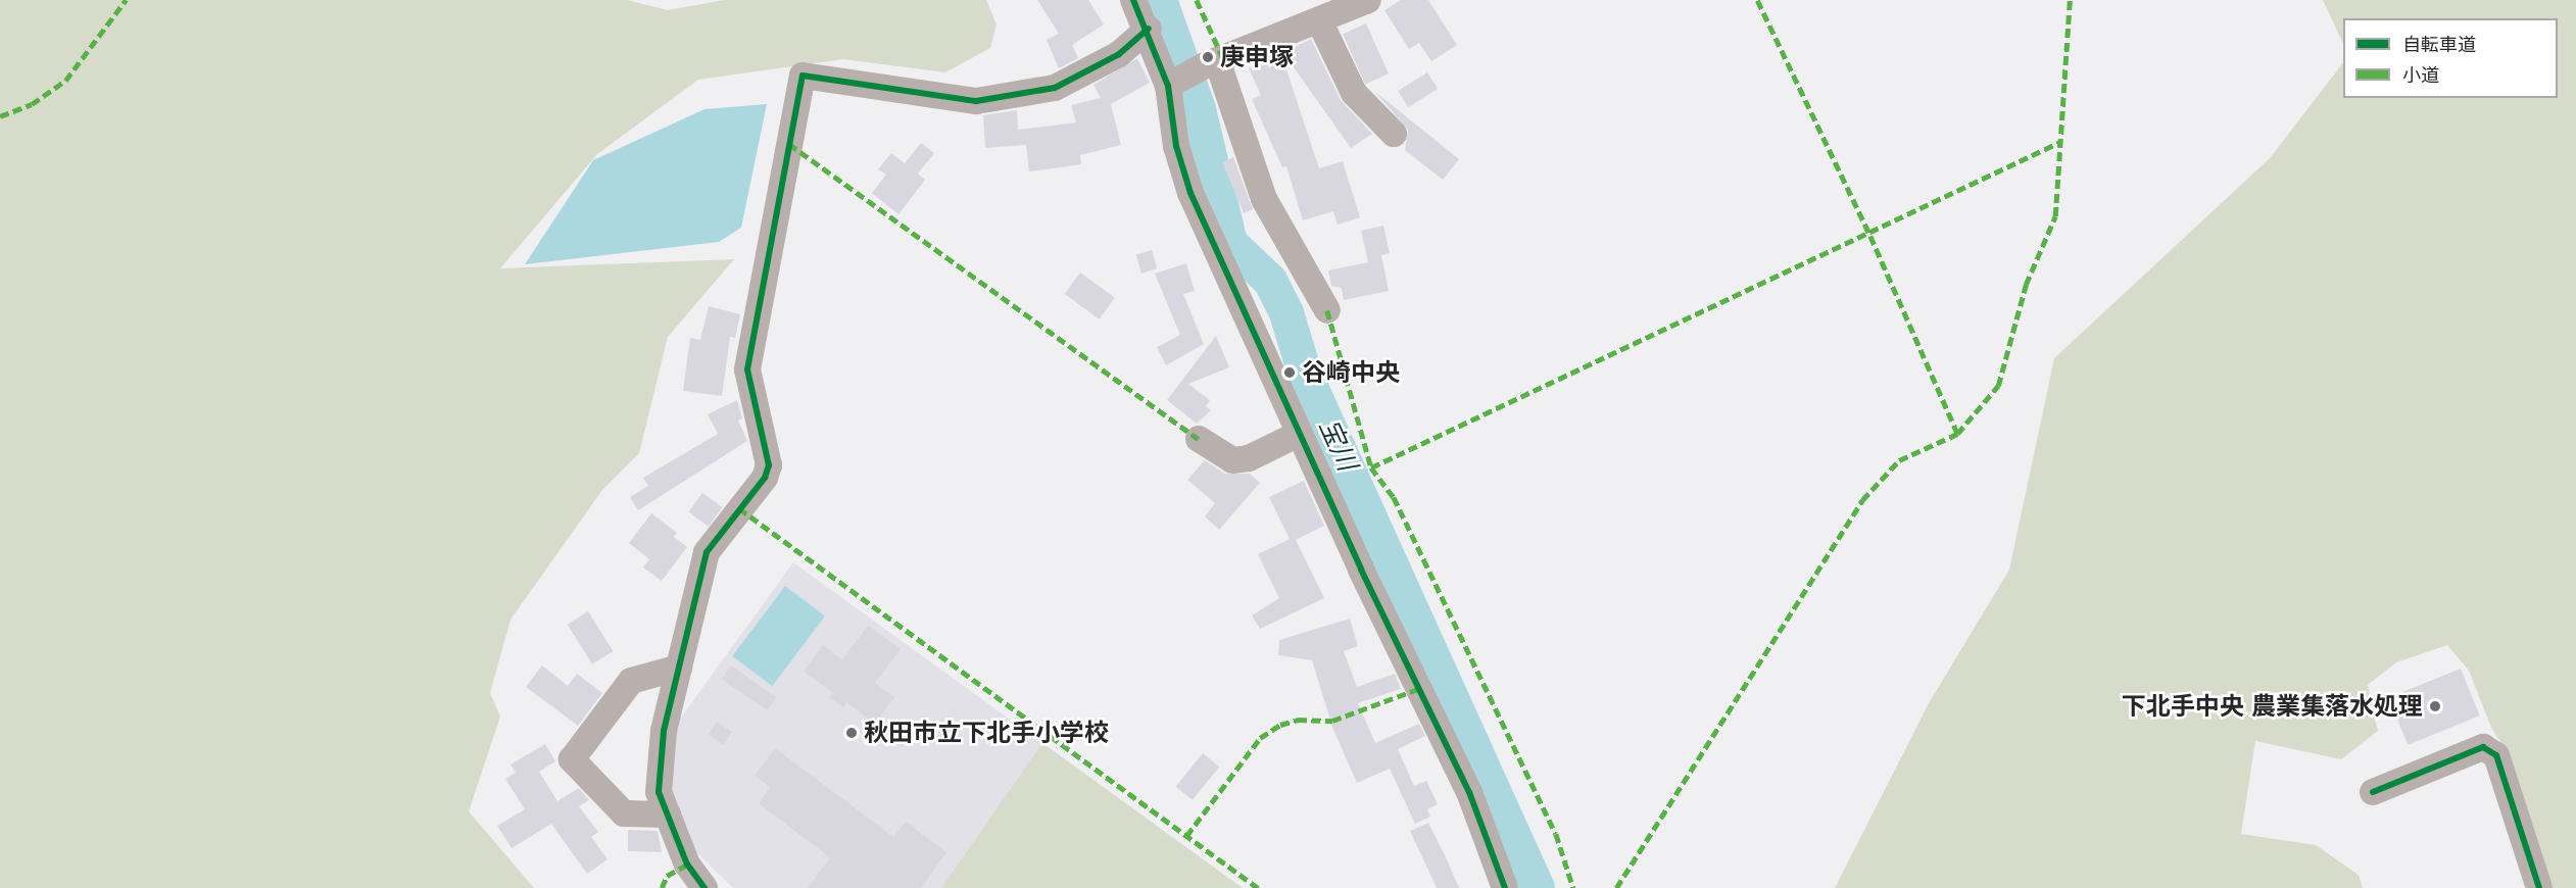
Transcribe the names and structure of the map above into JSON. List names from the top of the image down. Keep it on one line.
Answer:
{"water":["宝川"],"places":["庚申塚","谷崎中央","下北手中央 農業集落水処理","秋田市立下北手小学校"],"legend":["自転車道","小道"]}
